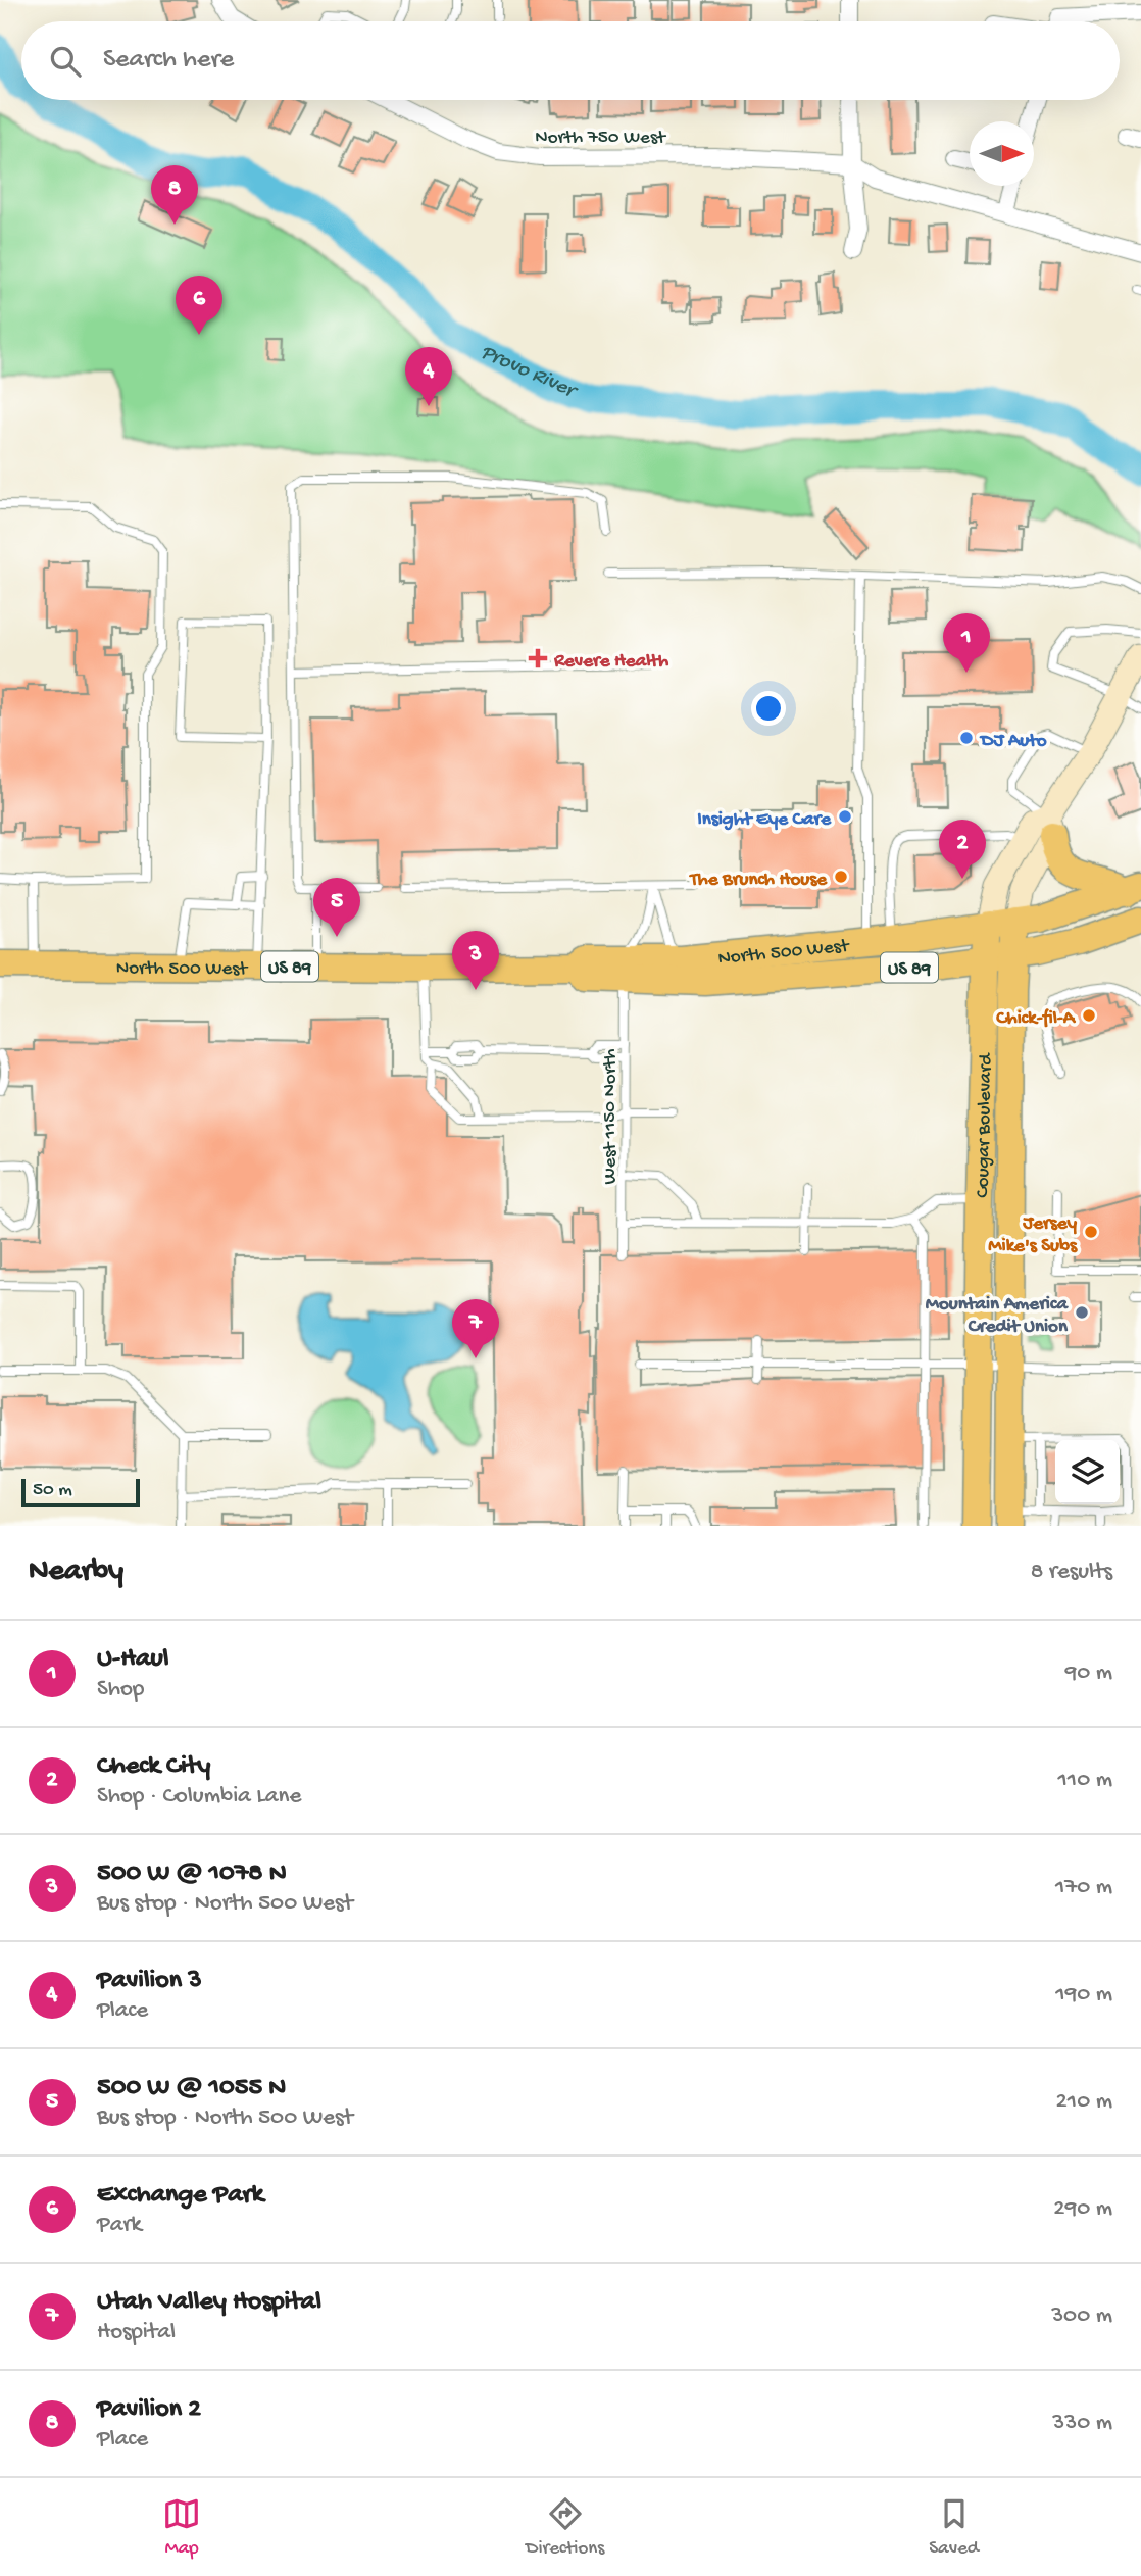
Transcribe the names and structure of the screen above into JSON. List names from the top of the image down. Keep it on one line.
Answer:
{"streets":{"main road":["North 500 West","US 89","Cougar Boulevard"],"street":["North 750 West"],"lane":["West 1150 North"]},"crossings":[["North 500 West","US 89"],["North 500 West","West 1150 North"],["North 500 West","Cougar Boulevard"],["US 89","Cougar Boulevard"]],"water":["Provo River"],"places":{"health":["Revere Health"],"other":["DJ Auto","Insight Eye Care","The Brunch House","Chick-fil-A","Jersey Mike's Subs","Mountain America Credit Union"]},"scale_bar":"50 m","north":"right","page":{"search":"Search here","pins":["8","6","4","1","2","5","3","7"],"scale":"50 m","heading":["Nearby","8 results"],"list":[{"mark":"1","name":"U-Haul","note":"Shop","value":"90 m"},{"mark":"2","name":"Check City","note":"Shop · Columbia Lane","value":"110 m"},{"mark":"3","name":"500 W @ 1078 N","note":"Bus stop · North 500 West","value":"170 m"},{"mark":"4","name":"Pavilion 3","note":"Place","value":"190 m"},{"mark":"5","name":"500 W @ 1055 N","note":"Bus stop · North 500 West","value":"210 m"},{"mark":"6","name":"Exchange Park","note":"Park","value":"290 m"},{"mark":"7","name":"Utah Valley Hospital","note":"Hospital","value":"300 m"},{"mark":"8","name":"Pavilion 2","note":"Place","value":"330 m"}],"nav":["Map","Directions","Saved"]}}
